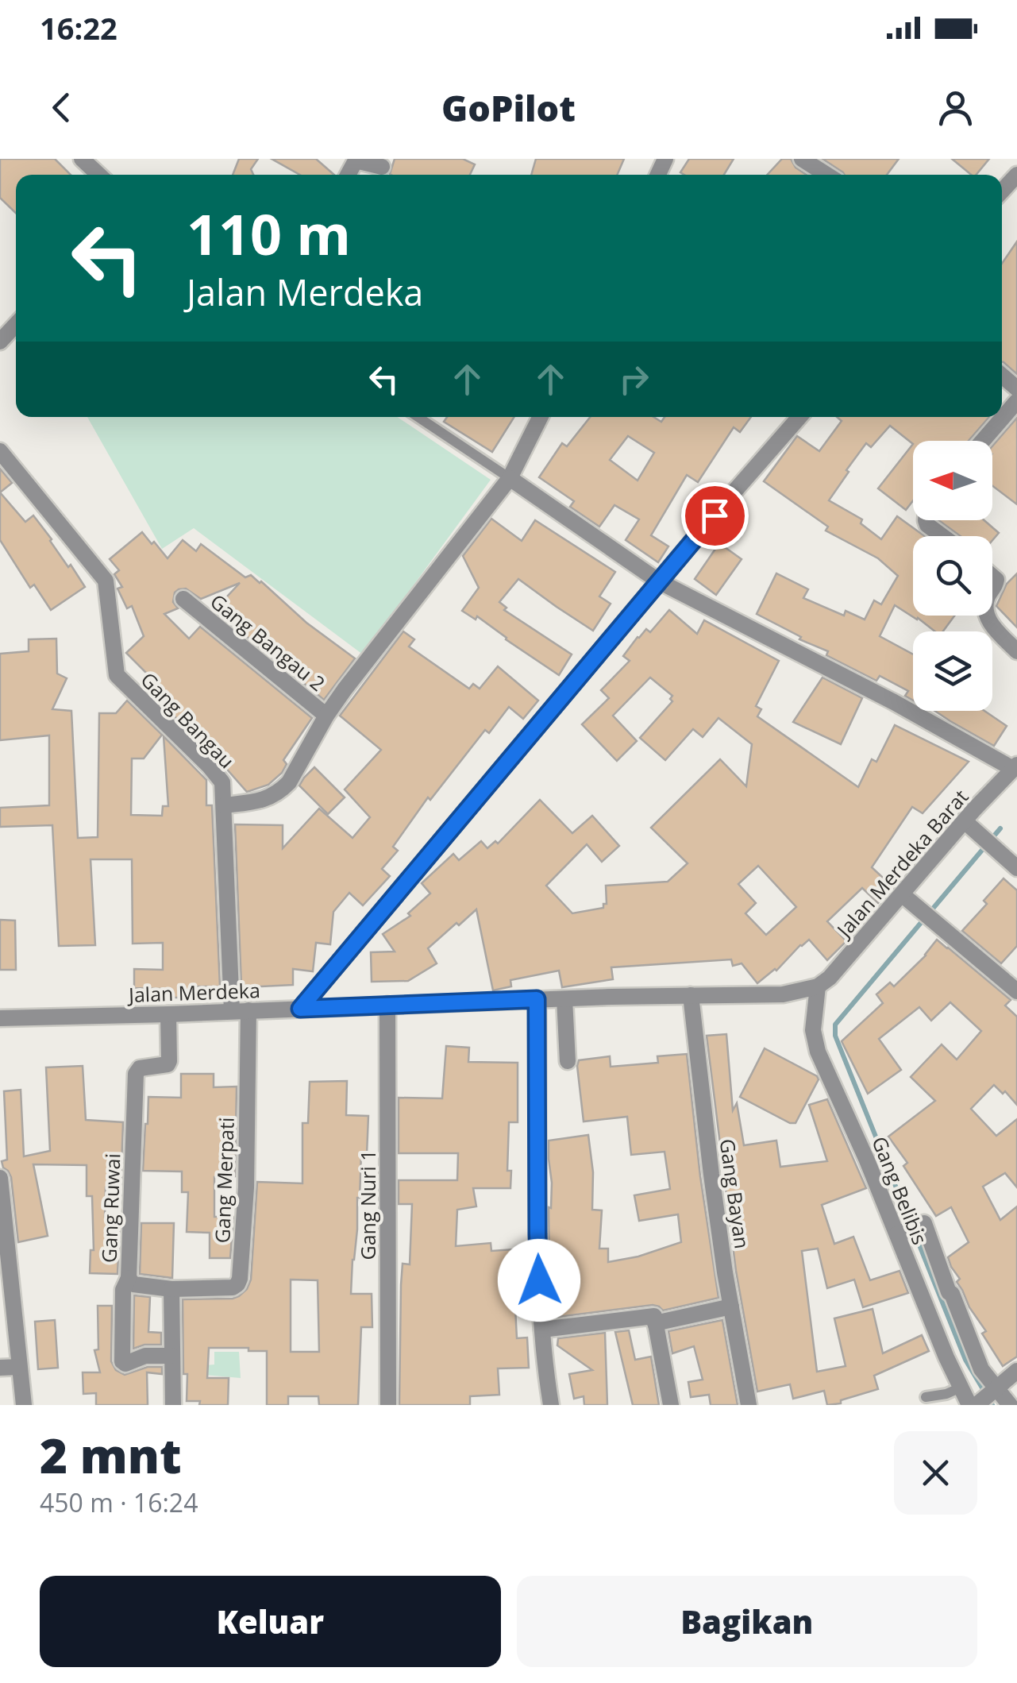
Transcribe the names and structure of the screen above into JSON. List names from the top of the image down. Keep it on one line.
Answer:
{"streets":{"street":["Gang Bangau 2","Gang Bangau","Jalan Merdeka Barat","Jalan Merdeka","Gang Merpati","Gang Belibis","Gang Bayan","Gang Nuri 1","Gang Ruwai"]},"crossings":[["Gang Bangau","Jalan Merdeka"],["Gang Bangau","Gang Merpati"],["Jalan Merdeka Barat","Jalan Merdeka"],["Jalan Merdeka Barat","Gang Belibis"],["Jalan Merdeka","Gang Merpati"],["Jalan Merdeka","Gang Belibis"],["Jalan Merdeka","Gang Bayan"],["Jalan Merdeka","Gang Nuri 1"],["Jalan Merdeka","Gang Ruwai"],["Gang Merpati","Gang Ruwai"]],"north":"left","page":{"status":"16:22","header":"GoPilot","turn":["110 m","Jalan Merdeka"],"heading":["2 mnt","450 m · 16:24"],"buttons":["Keluar","Bagikan"]}}
